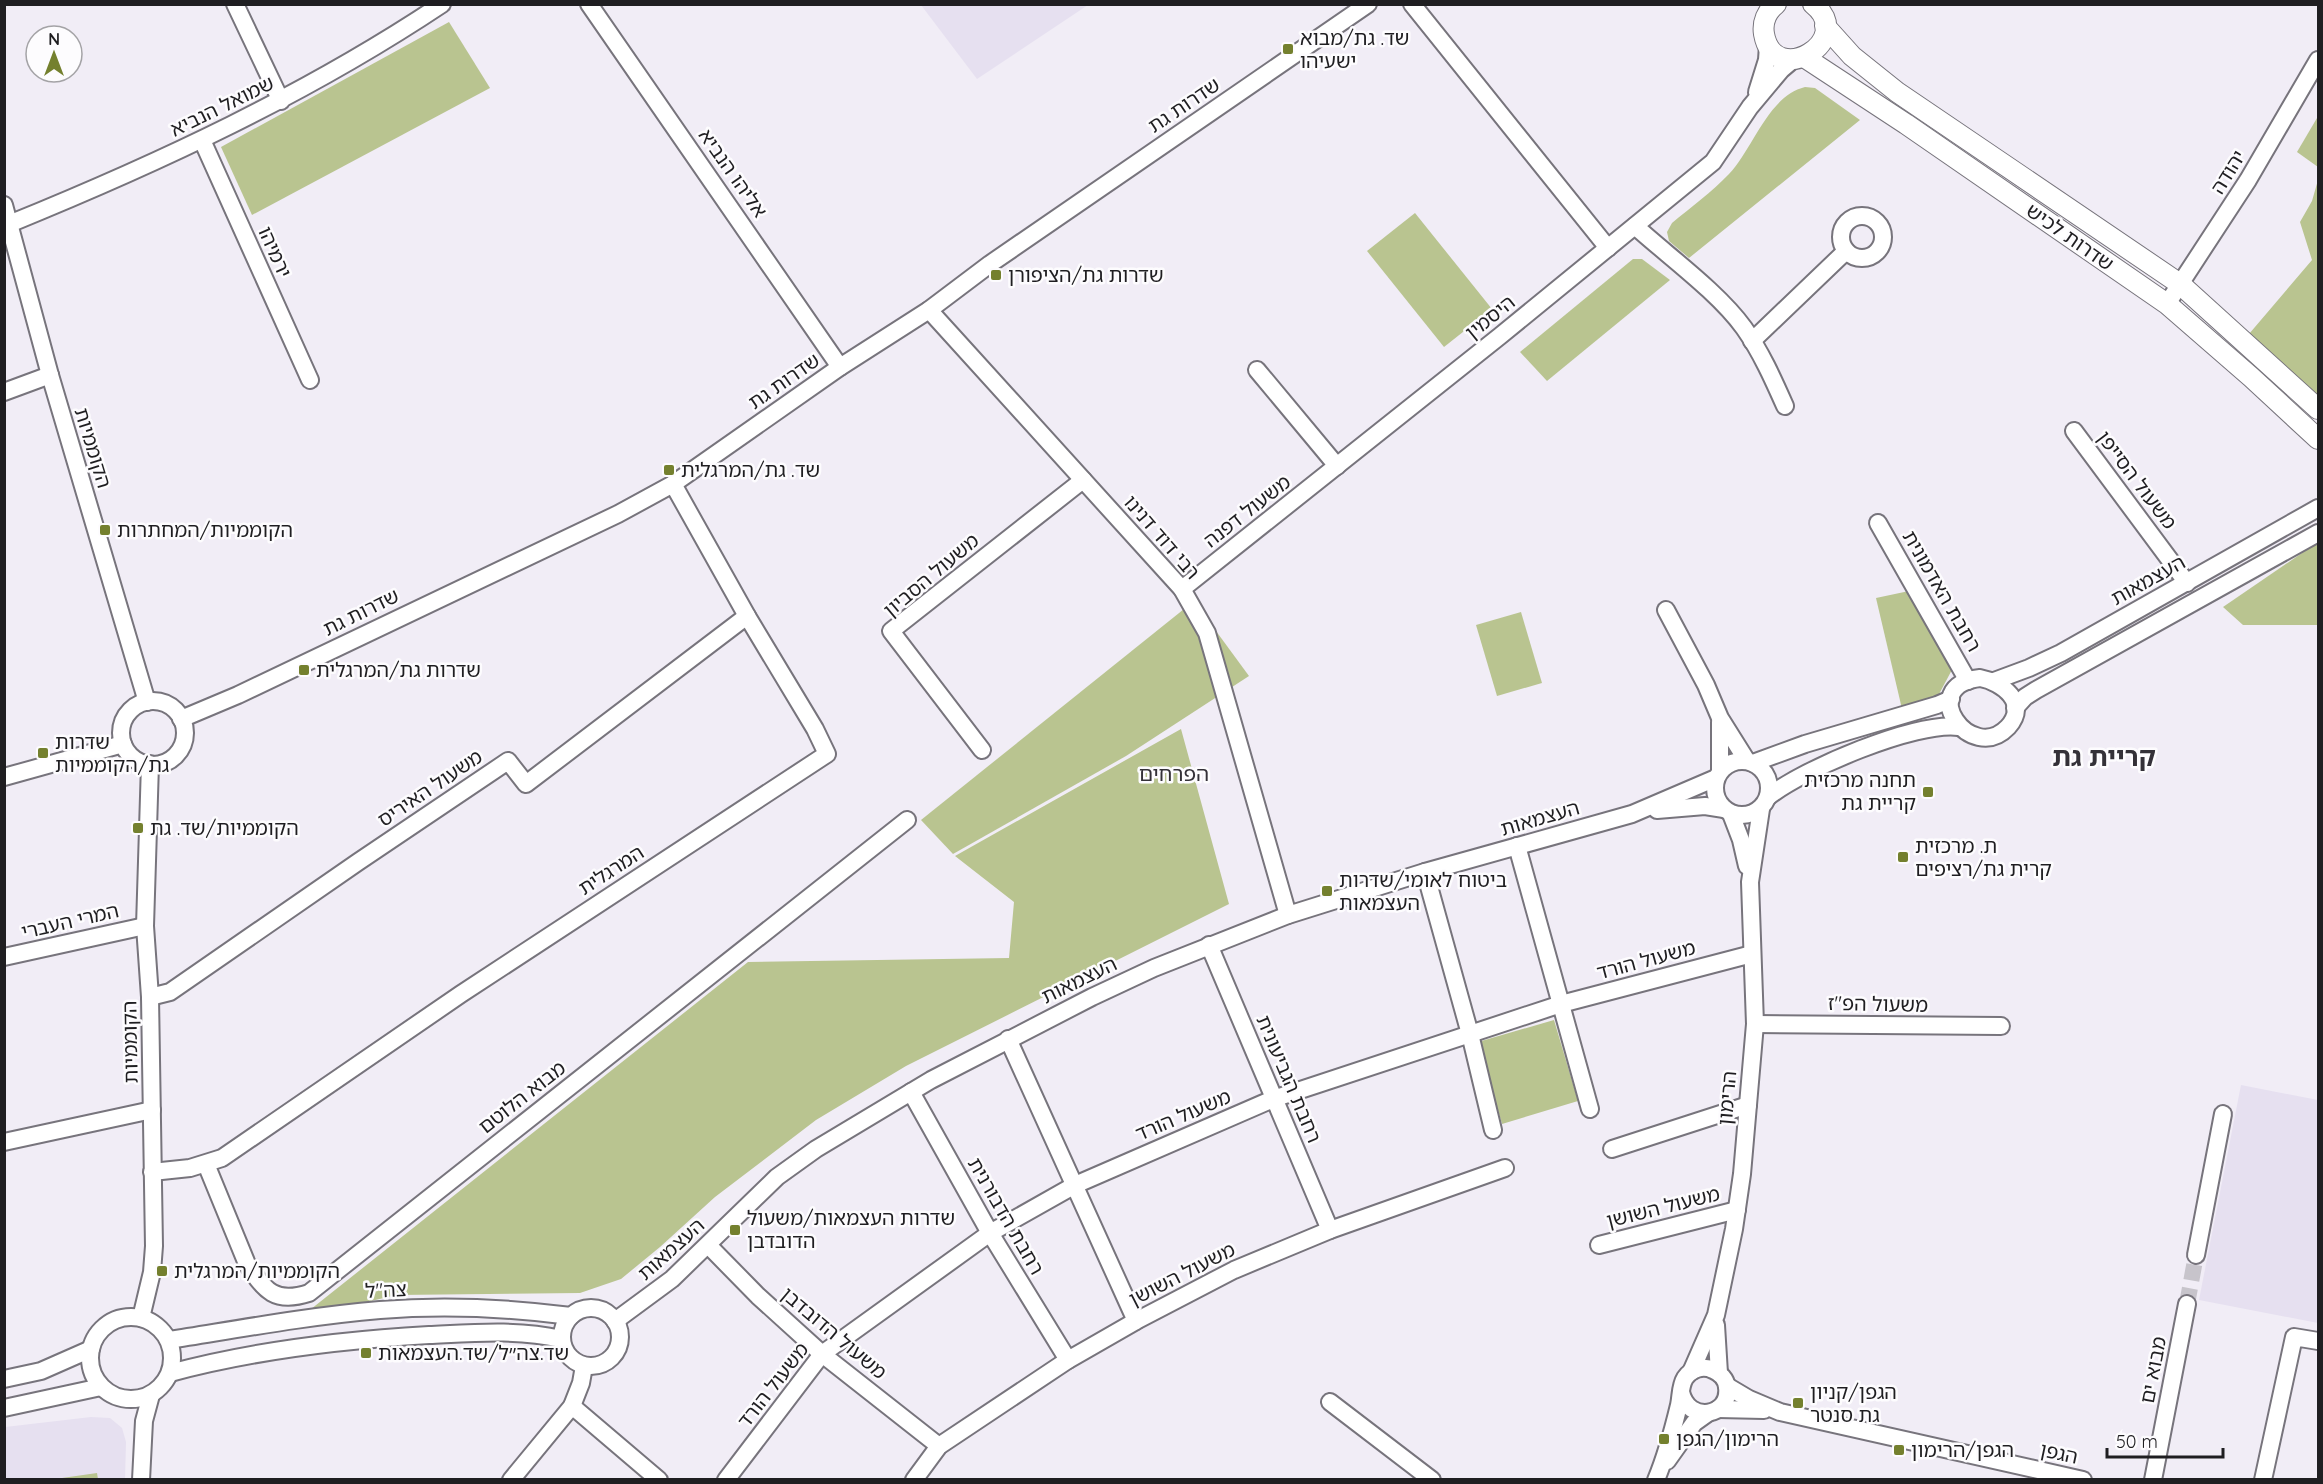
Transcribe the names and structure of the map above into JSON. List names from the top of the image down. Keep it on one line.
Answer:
{"streets":{"main road":["שדרות לכיש"],"street":["שדרות גת","שמואל הנביא","יהודה","אליהו הנביא","ירמיהו","היסמין","הקוממיות","משעול הסייפן","משעול דפנה","רבי דוד דנינו","משעול הסביון","העצמאות","רחבת האדמונית","משעול האיריס","המרגלית","המרי העברי","משעול הורד","משעול הפ\"ז","רחבת הגביעונית","מבוא הלוטם","הרימון","משעול השושן","רחבת הדבורנית","צה\"ל","משעול הדובדבן","מבוא ים","הגפן"]},"crossings":[["שדרות גת","אליהו הנביא"],["שדרות גת","הקוממיות"],["שדרות גת","רבי דוד דנינו"],["שדרות גת","המרגלית"],["שמואל הנביא","ירמיהו"],["שמואל הנביא","הקוממיות"],["יהודה","שדרות לכיש"],["שדרות לכיש","היסמין"],["היסמין","משעול דפנה"],["הקוממיות","משעול האיריס"],["הקוממיות","המרגלית"],["הקוממיות","המרי העברי"],["הקוממיות","צה\"ל"],["משעול הסייפן","העצמאות"],["משעול דפנה","רבי דוד דנינו"],["רבי דוד דנינו","משעול הסביון"],["רבי דוד דנינו","העצמאות"],["העצמאות","רחבת האדמונית"],["העצמאות","רחבת הגביעונית"],["העצמאות","הרימון"],["העצמאות","רחבת הדבורנית"],["העצמאות","צה\"ל"],["העצמאות","משעול הדובדבן"],["משעול האיריס","המרגלית"],["המרגלית","מבוא הלוטם"],["משעול הורד","רחבת הגביעונית"],["משעול הורד","הרימון"],["משעול הורד","רחבת הדבורנית"],["משעול הורד","משעול הדובדבן"],["משעול הפ\"ז","הרימון"],["רחבת הגביעונית","משעול השושן"],["הרימון","משעול השושן"],["הרימון","הגפן"],["משעול השושן","רחבת הדבורנית"],["משעול השושן","משעול הדובדבן"]],"districts":["קריית גת","הפרחים"],"places":{"transit":["שד. גת/מבוא ישעיהו","שדרות גת/הציפורן","שד. גת/המרגלית","הקוממיות/המחתרות","שדרות גת/המרגלית","שדרות גת/הקוממיות","תחנה מרכזית קריית גת","הקוממיות/שד. גת","ת. מרכזית קרית גת/רציפים","ביטוח לאומי/שדרות העצמאות","שדרות העצמאות/משעול הדובדבן","הקוממיות/המרגלית","שד.צה״ל/שד.העצמאות","הגפן/קניון גת סנטר","הרימון/הגפן","הגפן/הרימון"]},"scale_bar":"50 m","north":"top"}
